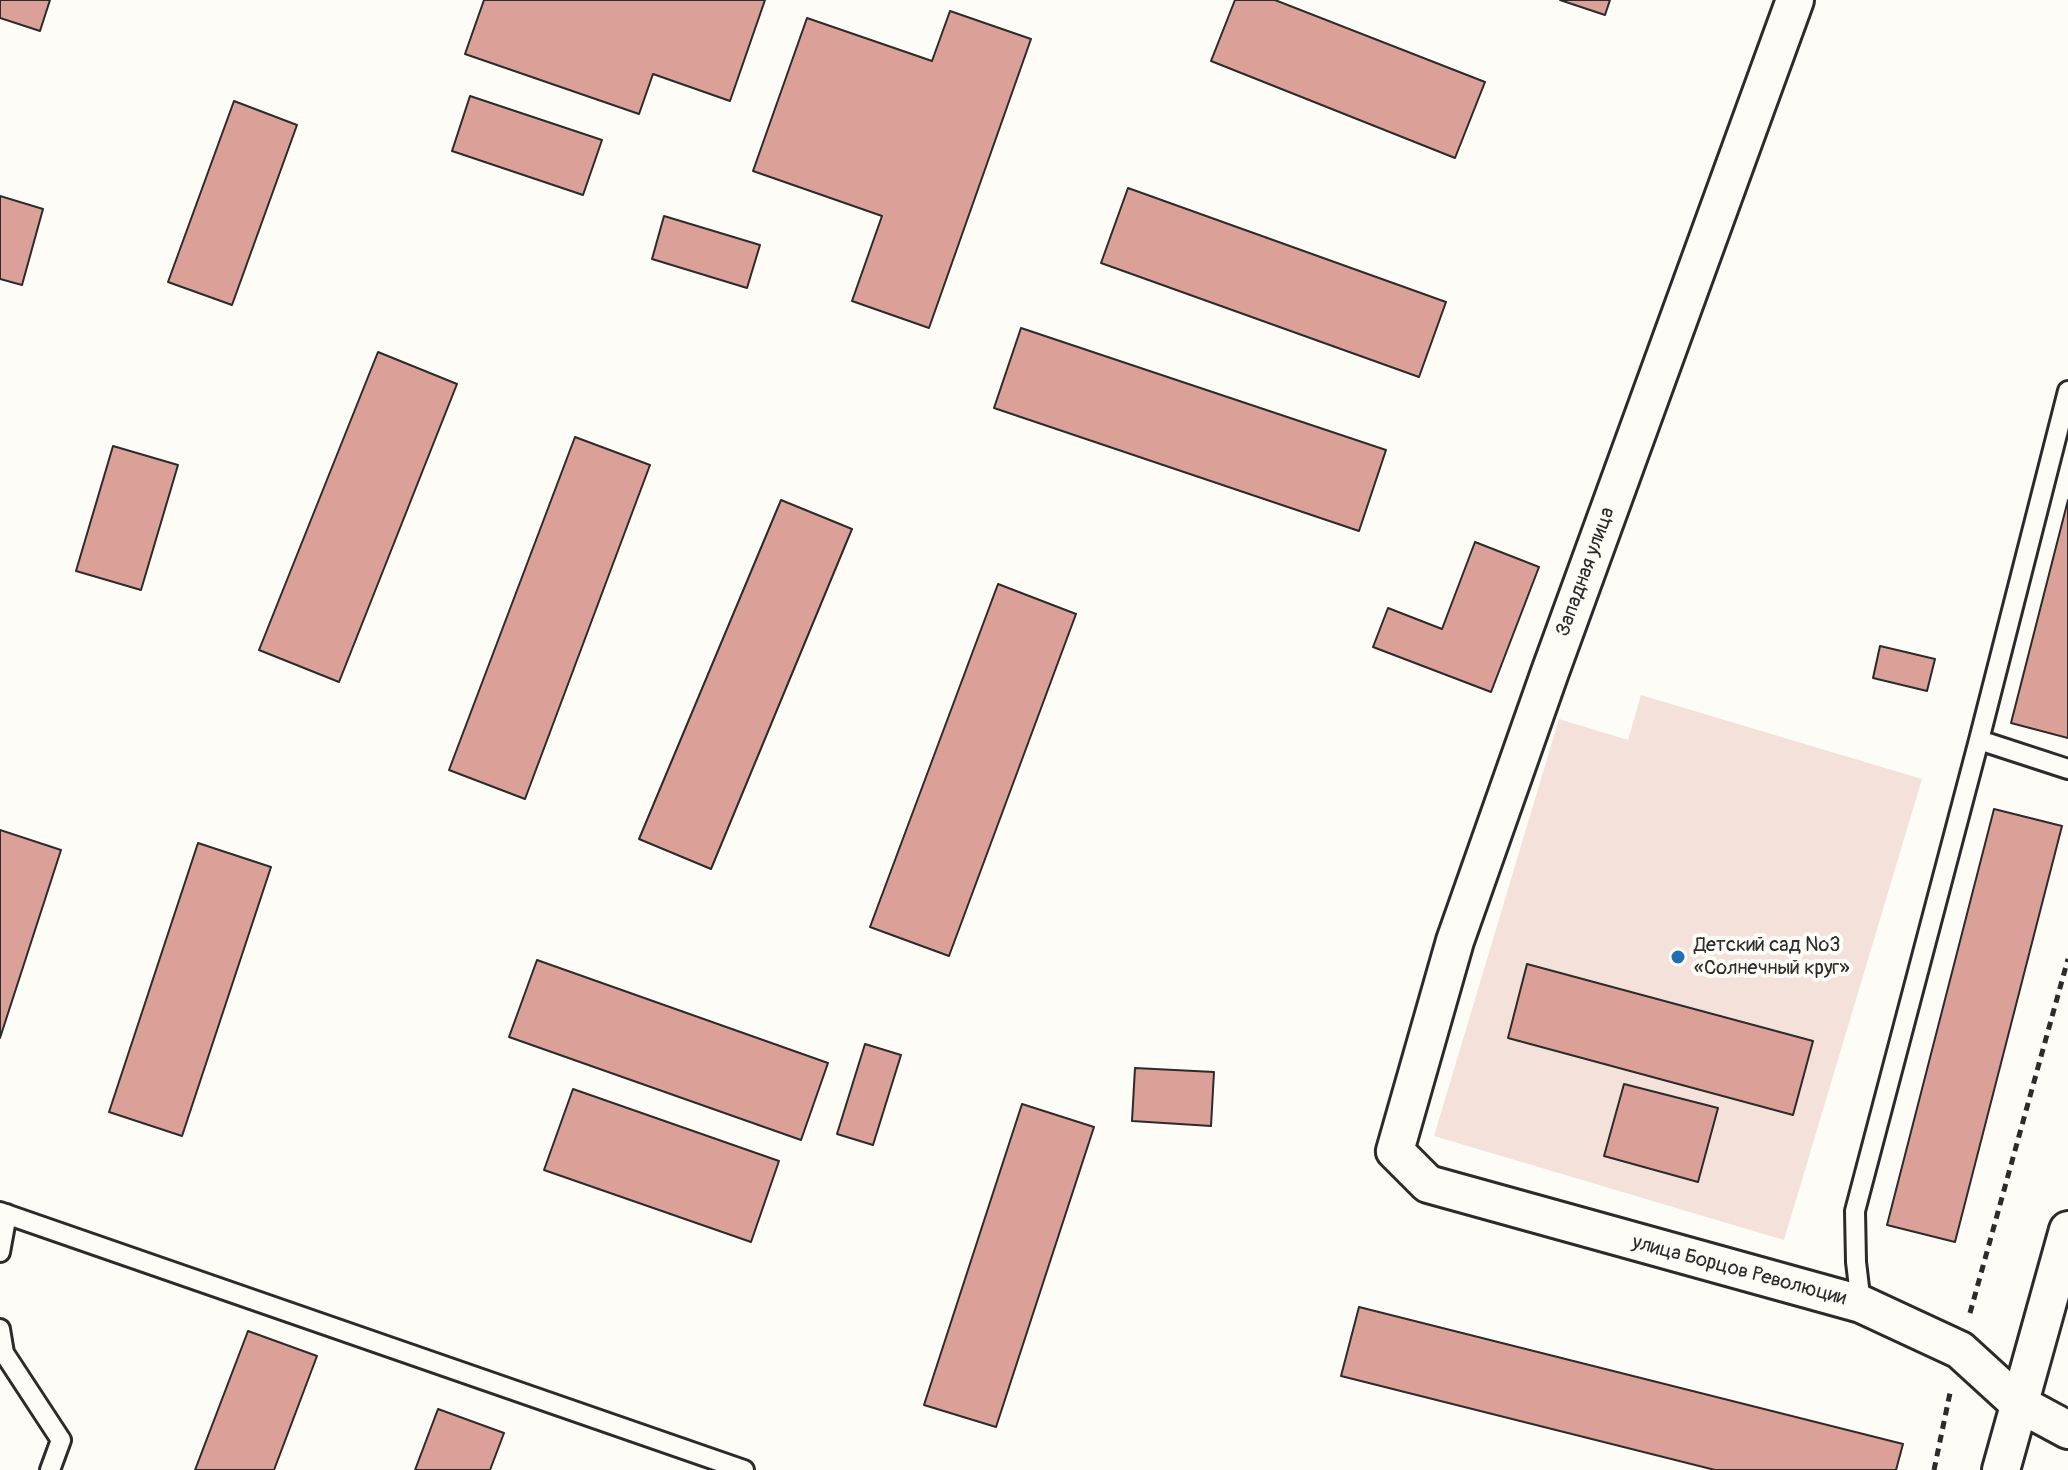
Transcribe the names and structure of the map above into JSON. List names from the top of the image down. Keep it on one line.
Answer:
{"streets":{"street":["Западная улица","улица Борцов Революции"]},"crossings":[["Западная улица","улица Борцов Революции"]],"places":["Детский сад №3 «Солнечный круг»"]}
